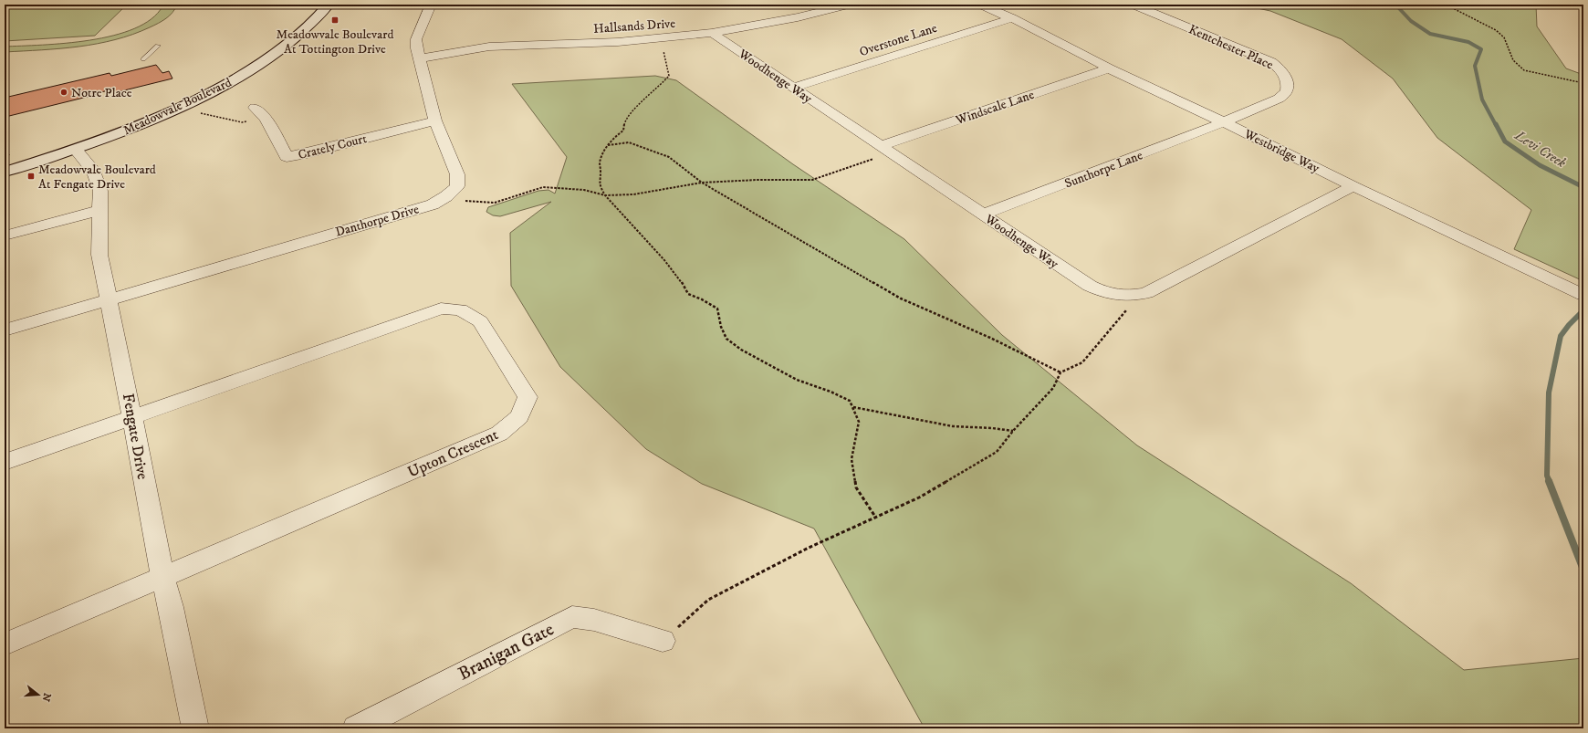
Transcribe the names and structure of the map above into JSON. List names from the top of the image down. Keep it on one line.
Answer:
{"streets":{"main road":["Meadowvale Boulevard"],"street":["Hallsands Drive","Overstone Lane","Kentchester Place","Woodhenge Way","Windscale Lane","Crately Court","Westbridge Way","Sunthorpe Lane","Danthorpe Drive","Fengate Drive","Upton Crescent","Branigan Gate"]},"crossings":[["Hallsands Drive","Woodhenge Way"],["Hallsands Drive","Danthorpe Drive"],["Overstone Lane","Woodhenge Way"],["Overstone Lane","Westbridge Way"],["Kentchester Place","Westbridge Way"],["Kentchester Place","Sunthorpe Lane"],["Woodhenge Way","Windscale Lane"],["Woodhenge Way","Westbridge Way"],["Woodhenge Way","Sunthorpe Lane"],["Meadowvale Boulevard","Fengate Drive"],["Windscale Lane","Westbridge Way"],["Crately Court","Danthorpe Drive"],["Westbridge Way","Sunthorpe Lane"],["Danthorpe Drive","Fengate Drive"],["Fengate Drive","Upton Crescent"]],"water":["Levi Creek"],"places":{"transit":["Meadowvale Boulevard At Tottington Drive","Meadowvale Boulevard At Fengate Drive"],"other":["Notre Place"]},"north":"right"}
